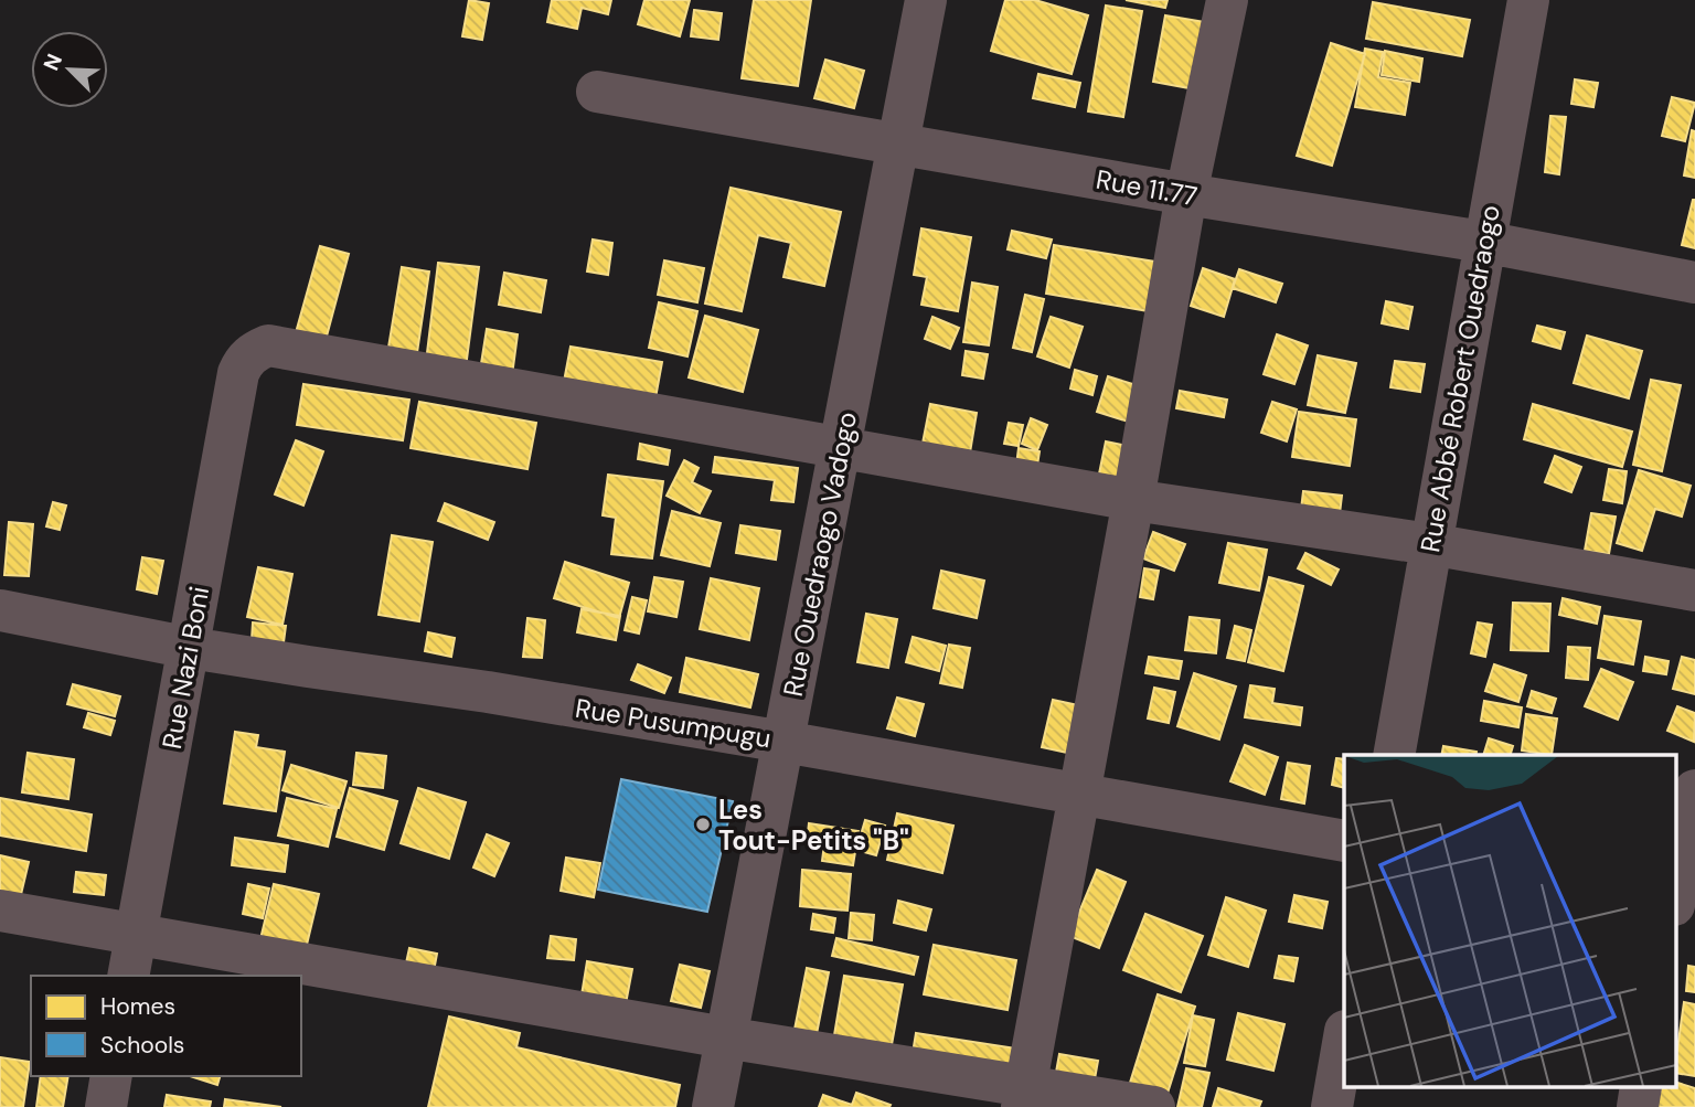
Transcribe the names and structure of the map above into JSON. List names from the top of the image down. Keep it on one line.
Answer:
{"streets":{"street":["Rue 11.77","Rue Abbé Robert Ouedraogo","Rue Ouedraogo Vadogo","Rue Nazi Boni","Rue Pusumpugu"]},"crossings":[["Rue 11.77","Rue Abbé Robert Ouedraogo"],["Rue 11.77","Rue Ouedraogo Vadogo"],["Rue Ouedraogo Vadogo","Rue Nazi Boni"],["Rue Ouedraogo Vadogo","Rue Pusumpugu"],["Rue Nazi Boni","Rue Pusumpugu"]],"places":["Les Tout-Petits \"B\""],"legend":["Homes","Schools"],"north":"top left"}
